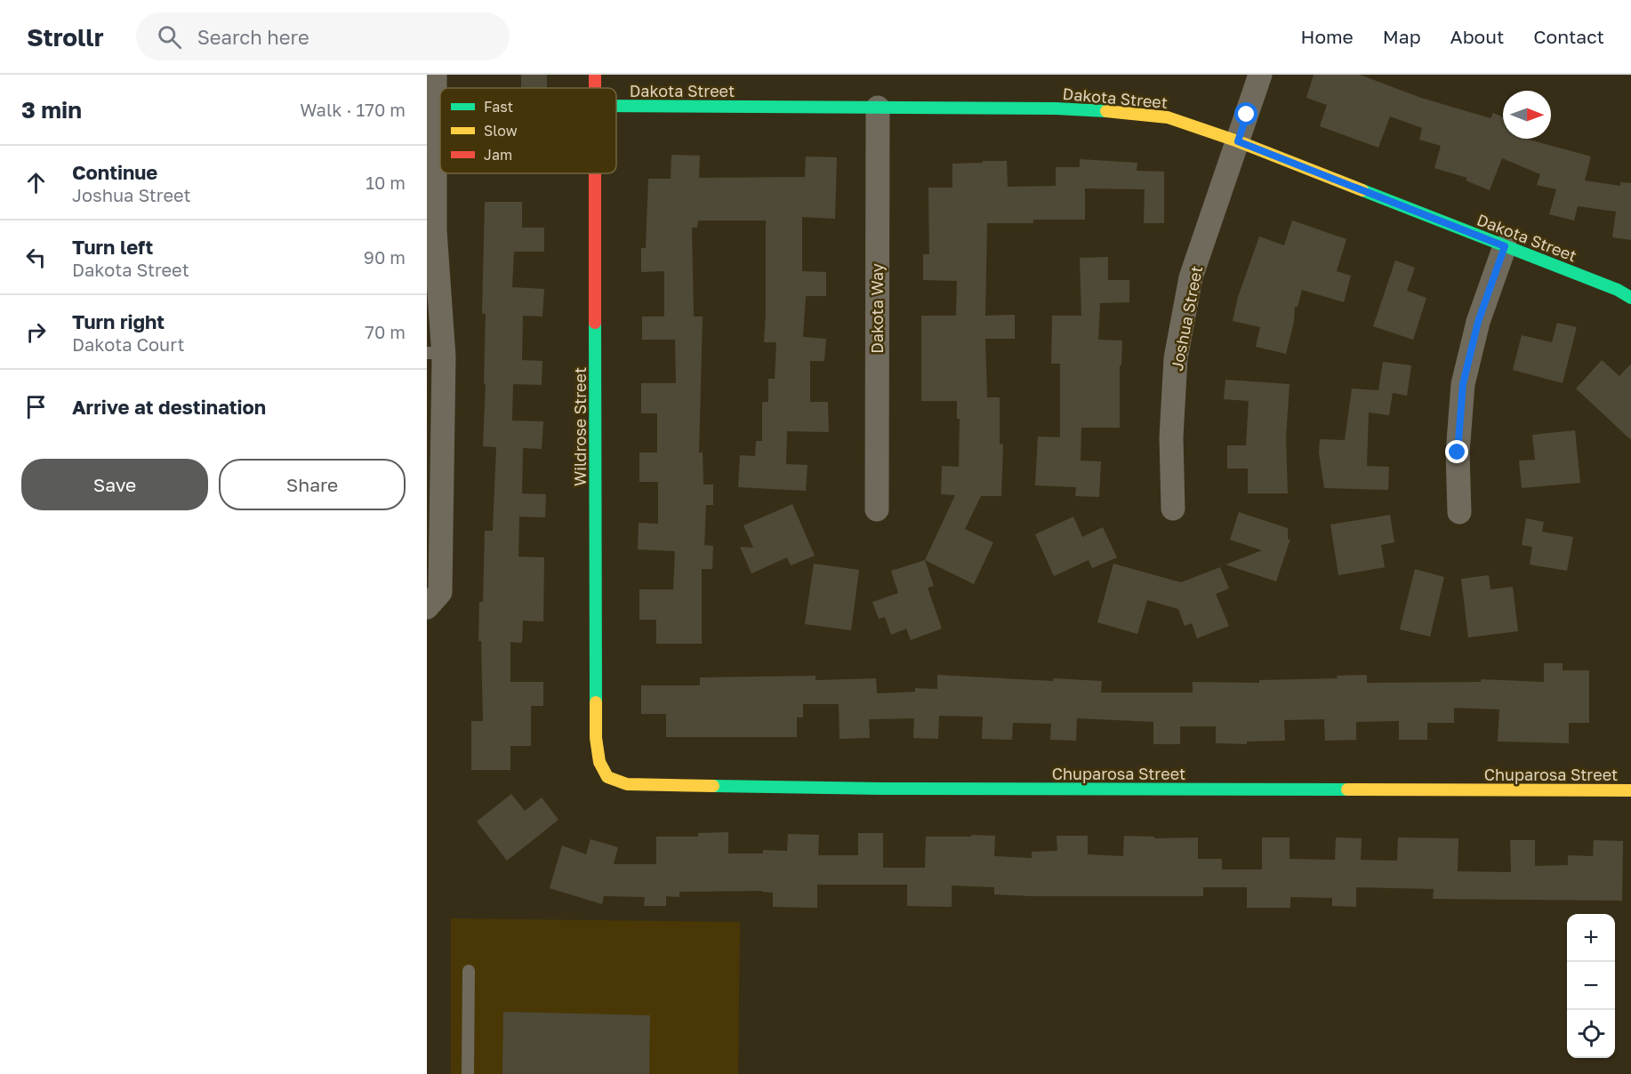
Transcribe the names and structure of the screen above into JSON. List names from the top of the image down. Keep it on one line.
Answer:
{"streets":{"street":["Dakota Street","Dakota Way","Joshua Street","Wildrose Street","Chuparosa Street"]},"crossings":[["Dakota Street","Dakota Way"],["Dakota Street","Joshua Street"],["Wildrose Street","Chuparosa Street"]],"legend":["Fast","Slow","Jam"],"north":"right","page":{"header":"Strollr","search":"Search here","nav":["Home","Map","About","Contact"],"heading":["3 min","Walk · 170 m"],"list":[["Continue","Joshua Street","10 m"],["Turn left","Dakota Street","90 m"],["Turn right","Dakota Court","70 m"],"Arrive at destination"],"buttons":["Save","Share"],"map_buttons":["+","−"]}}
